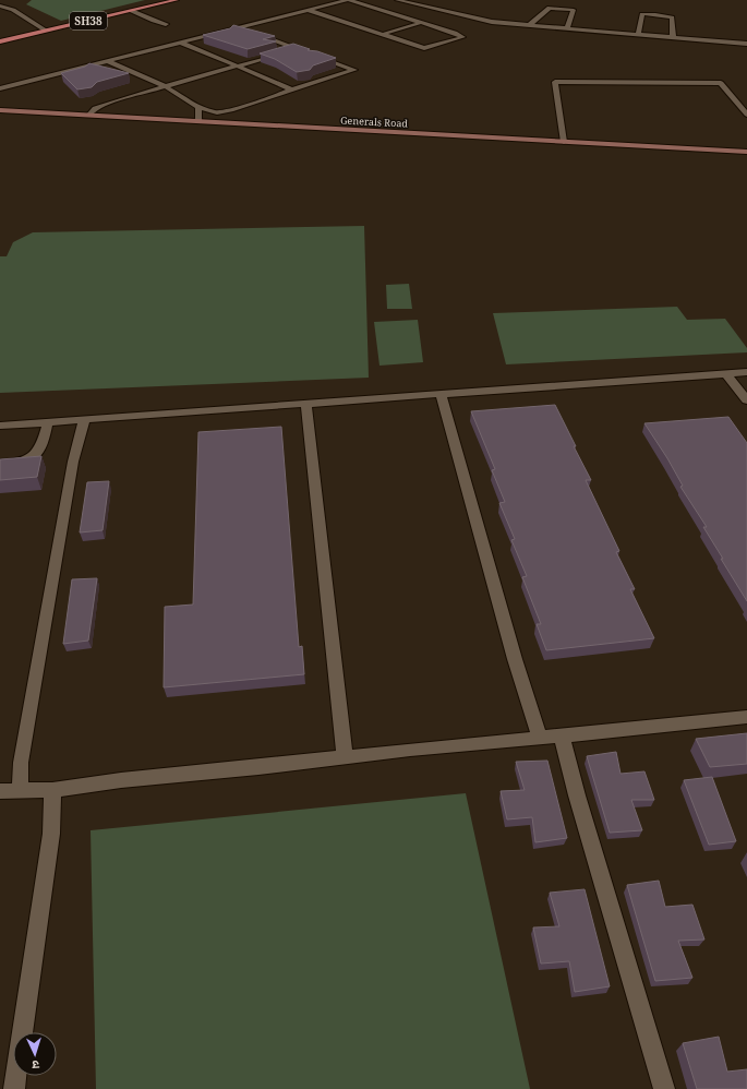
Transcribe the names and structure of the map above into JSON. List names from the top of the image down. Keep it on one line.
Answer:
{"streets":{"main road":["SH38"],"street":["Generals Road"]},"north":"bottom"}
